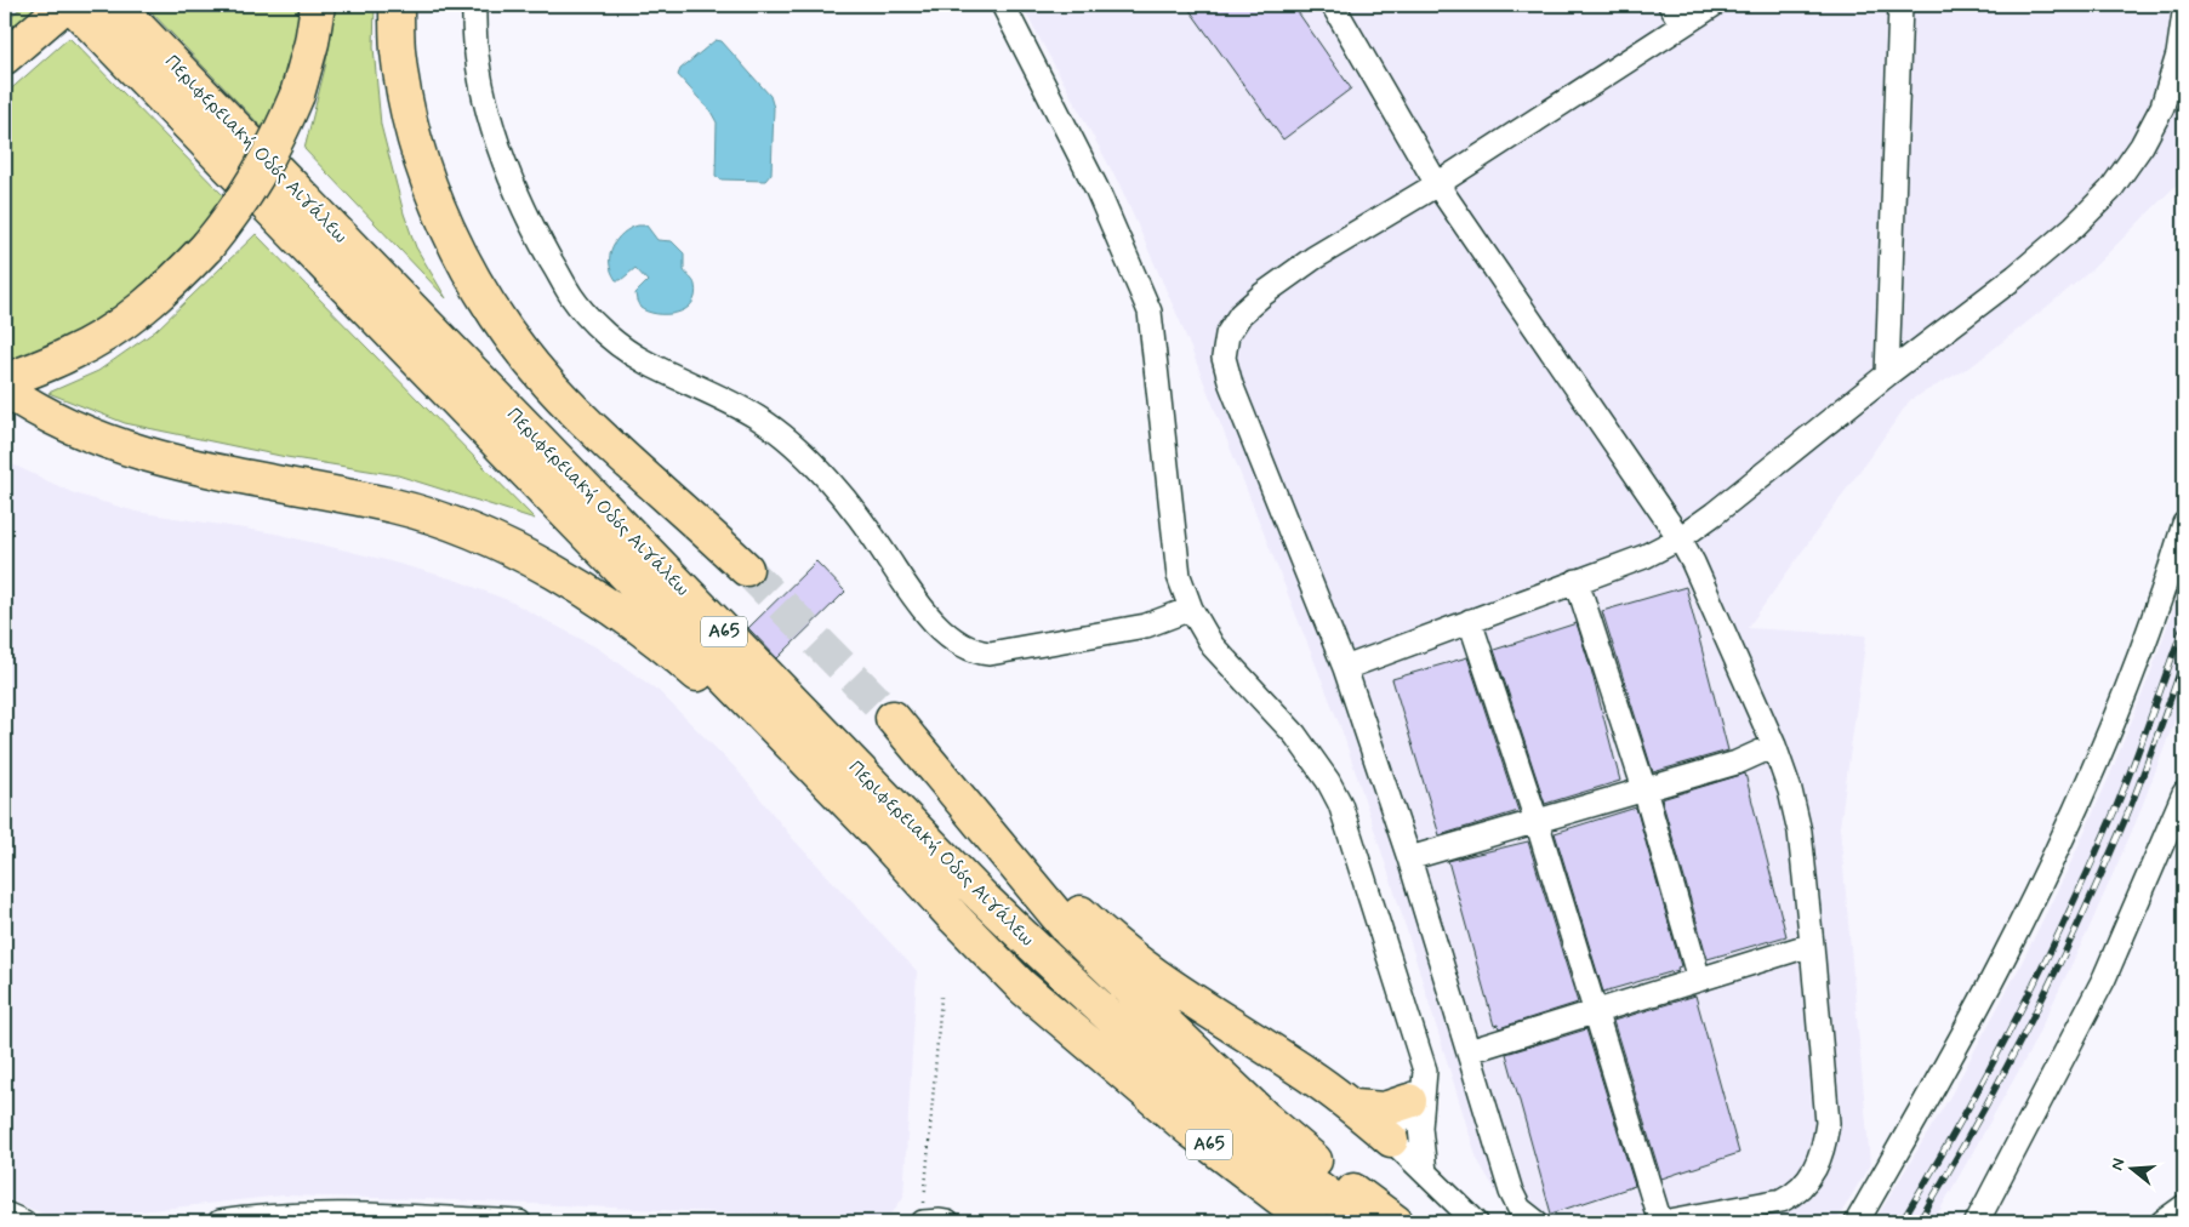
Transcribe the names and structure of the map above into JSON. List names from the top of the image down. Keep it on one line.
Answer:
{"streets":{"highway":["Περιφερειακή Οδός Αιγάλεω","Α65"]},"north":"left"}
